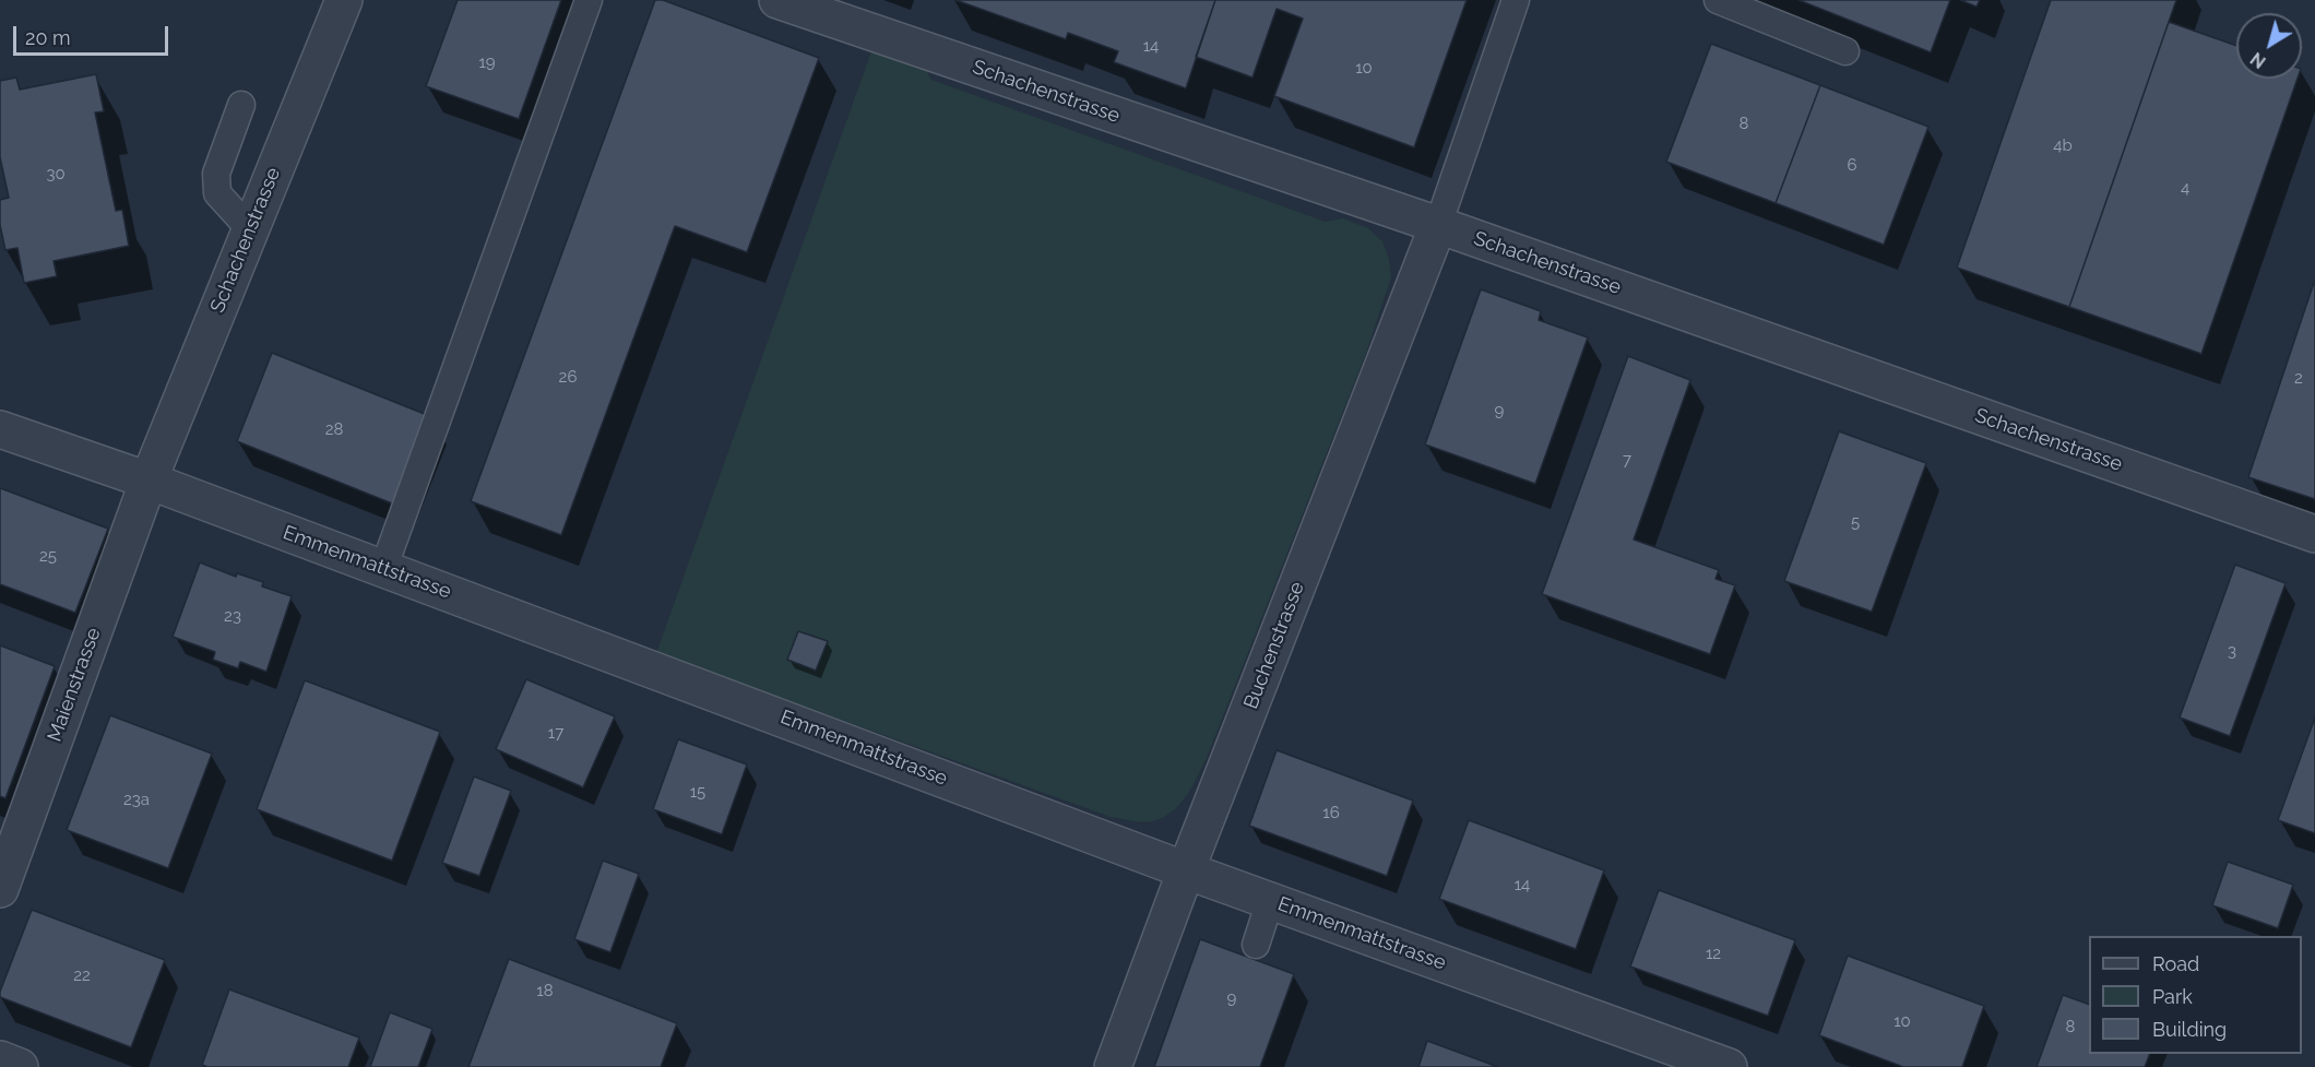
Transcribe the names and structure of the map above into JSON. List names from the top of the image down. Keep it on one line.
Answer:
{"streets":{"street":["Schachenstrasse","Emmenmattstrasse","Buchenstrasse","Maienstrasse"]},"crossings":[["Schachenstrasse","Emmenmattstrasse"],["Schachenstrasse","Buchenstrasse"],["Schachenstrasse","Maienstrasse"],["Emmenmattstrasse","Buchenstrasse"],["Emmenmattstrasse","Maienstrasse"]],"house_numbers":["14","19","10","8","4b","6","30","4","26","2","9","28","7","5","25","23","3","17","15","23a","16","14","12","22","18","9","10","8"],"legend":["Road","Park","Building"],"scale_bar":"20 m","north":"bottom left"}
